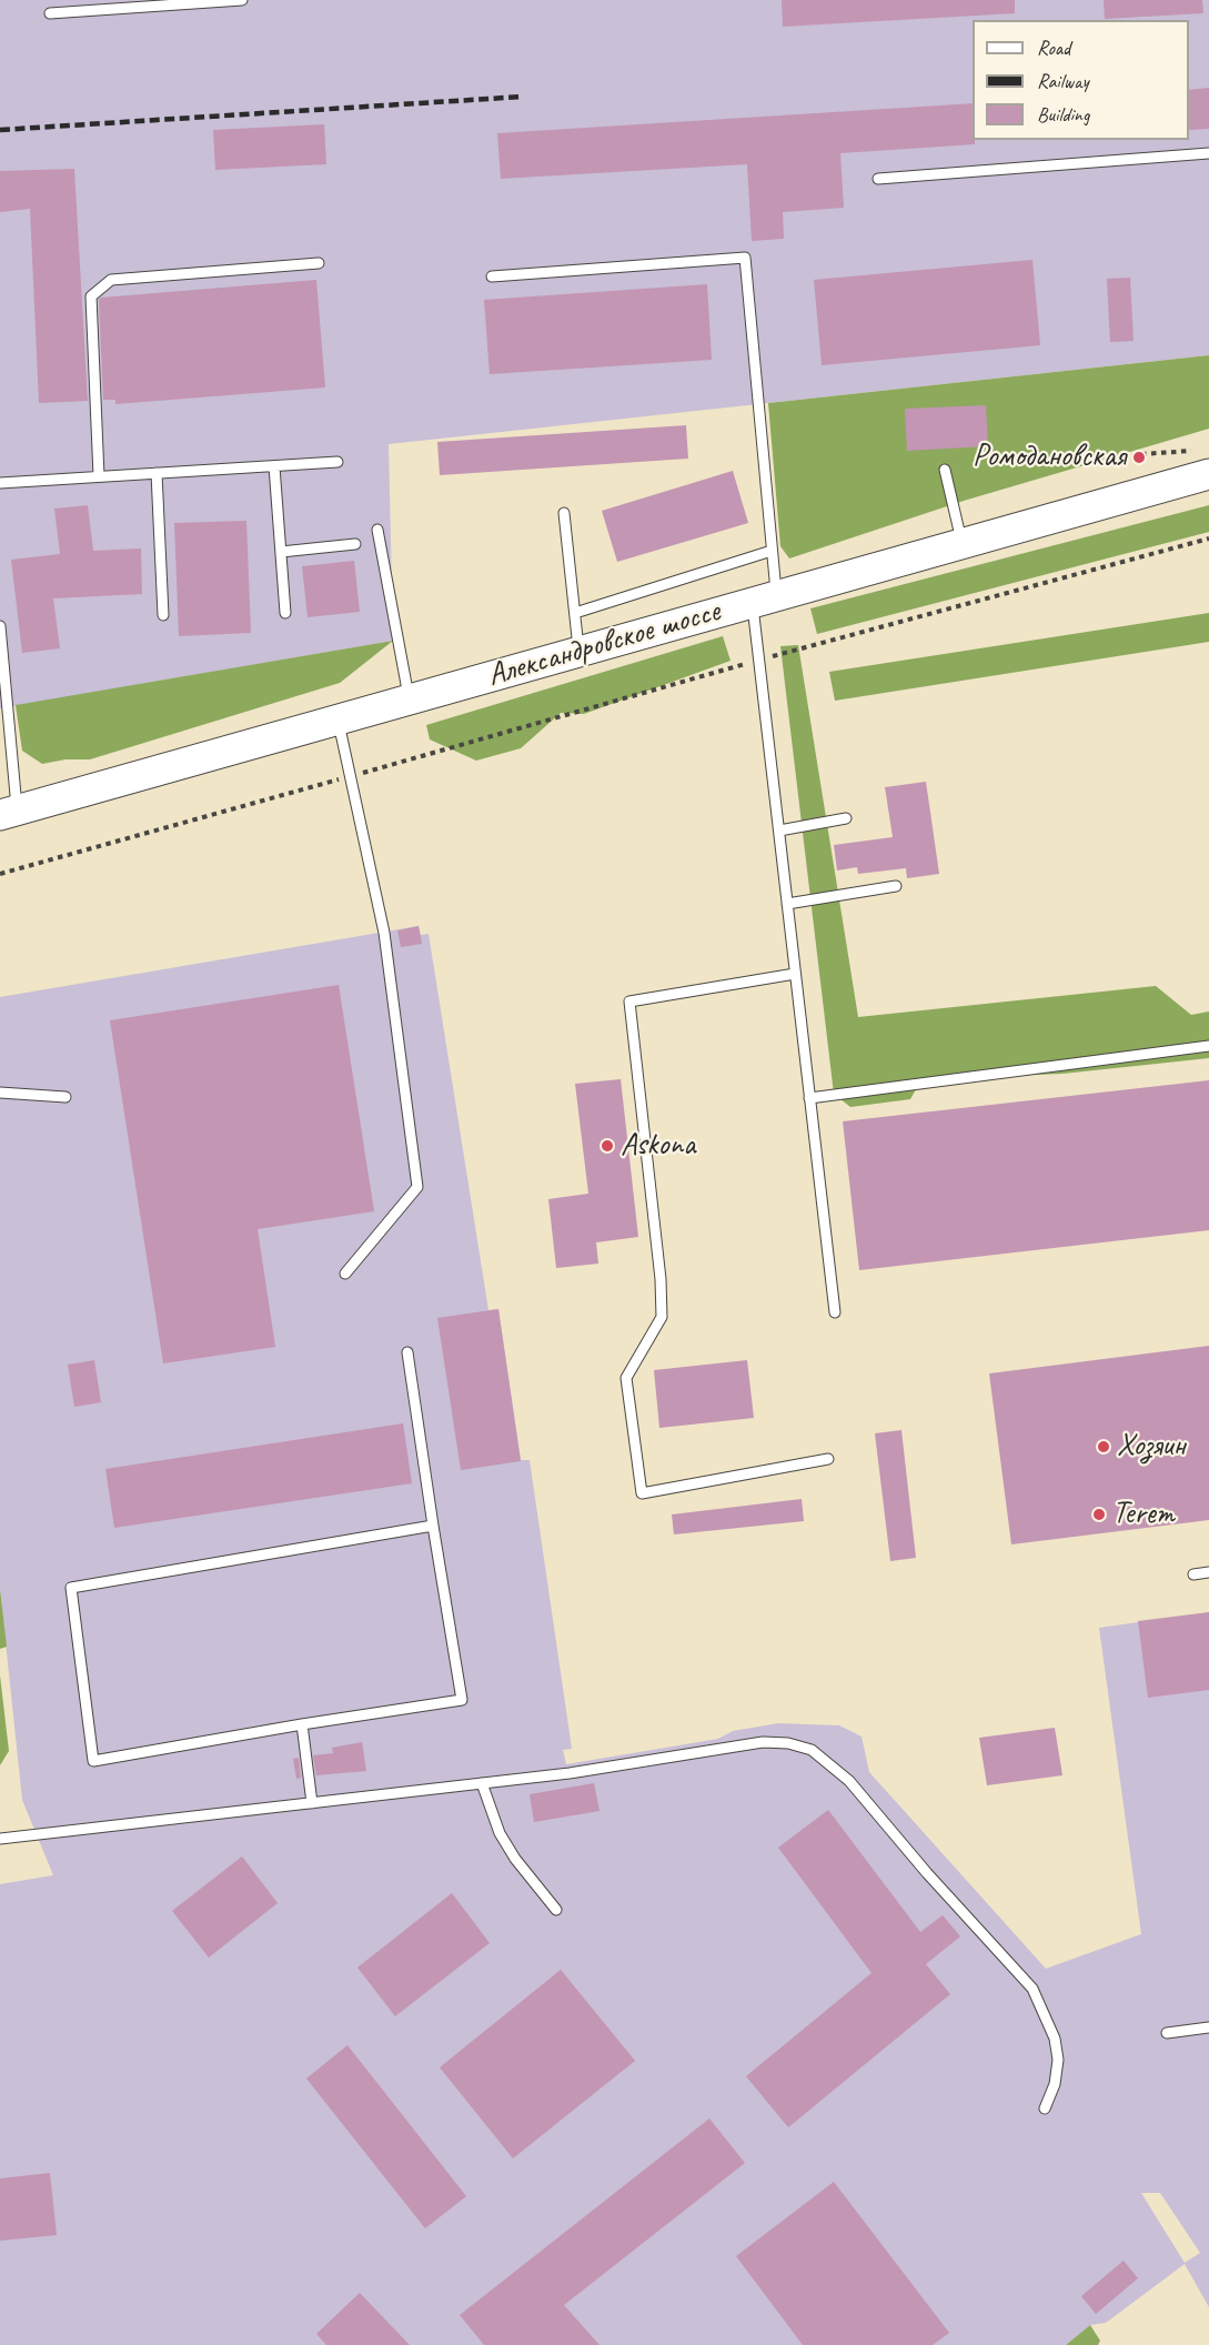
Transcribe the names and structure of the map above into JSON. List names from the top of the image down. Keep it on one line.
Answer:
{"streets":{"main road":["Александровское шоссе"]},"places":["Ромодановская","Askona","Хозяин","Terem"],"legend":["Road","Railway","Building"]}
